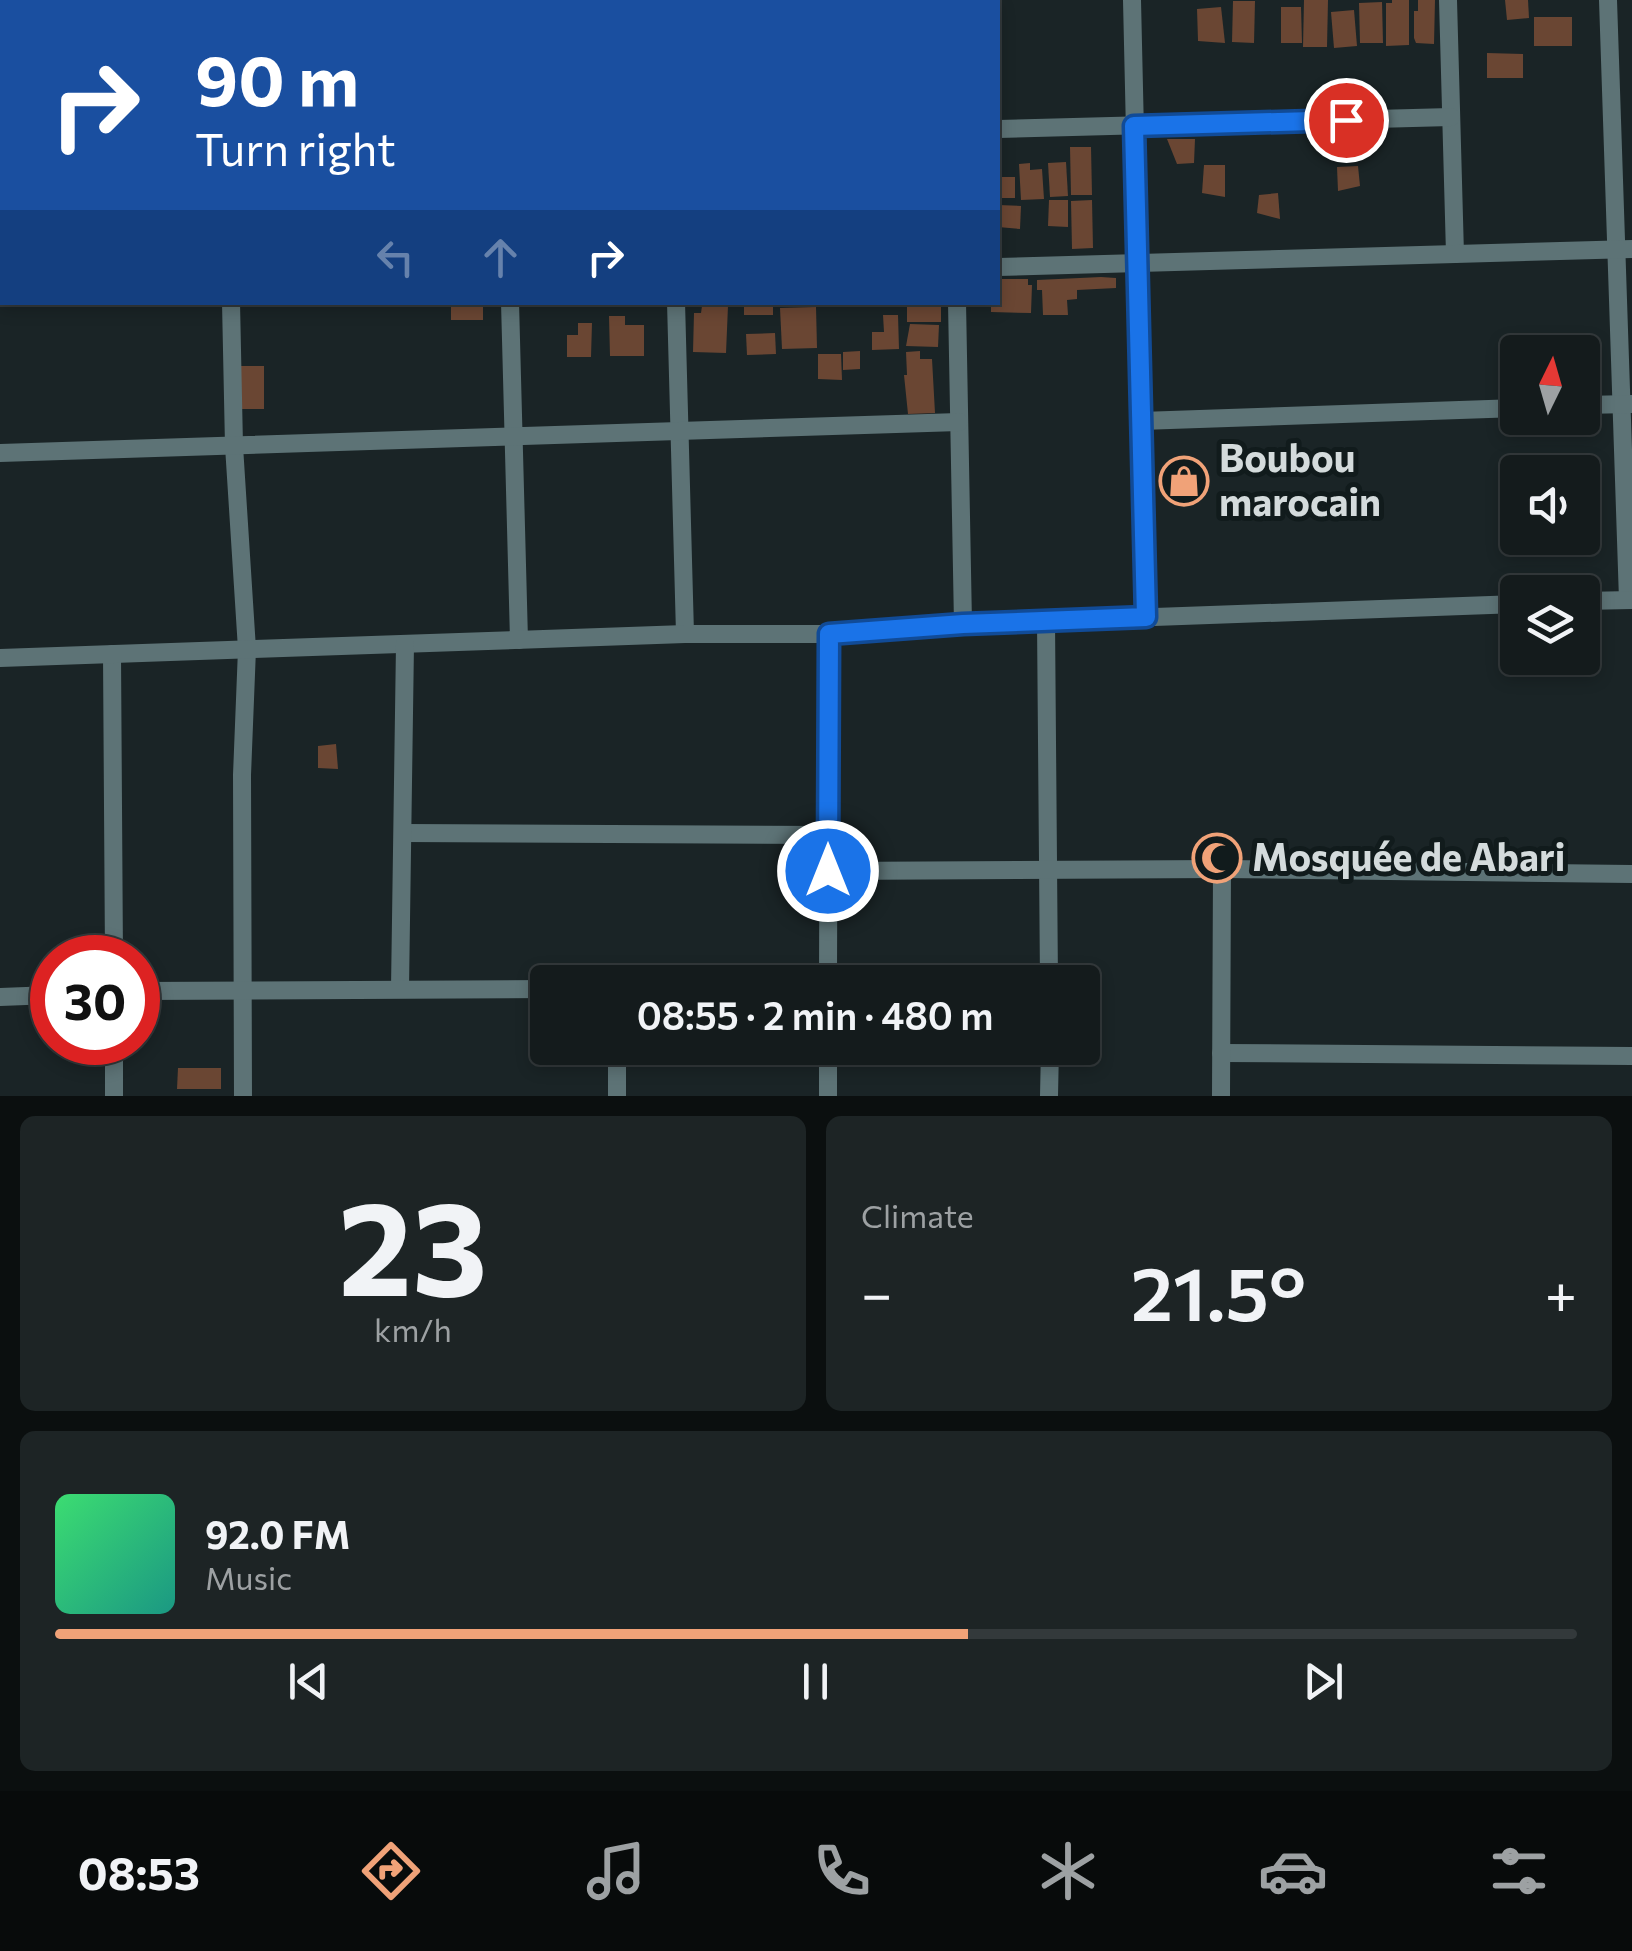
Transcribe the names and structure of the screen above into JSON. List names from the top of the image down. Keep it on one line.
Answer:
{"places":{"shop":["Boubou marocain"],"mosque":["Mosquée de Abari"]},"north":"top","page":{"turn":["90 m","Turn right"],"limit":"30","trip":"08:55 · 2 min · 480 m","tile":[["23","km/h"],"Climate"],"heat":["−","21.5°","+"],"song":["92.0 FM","Music"],"tabs":"08:53"}}
